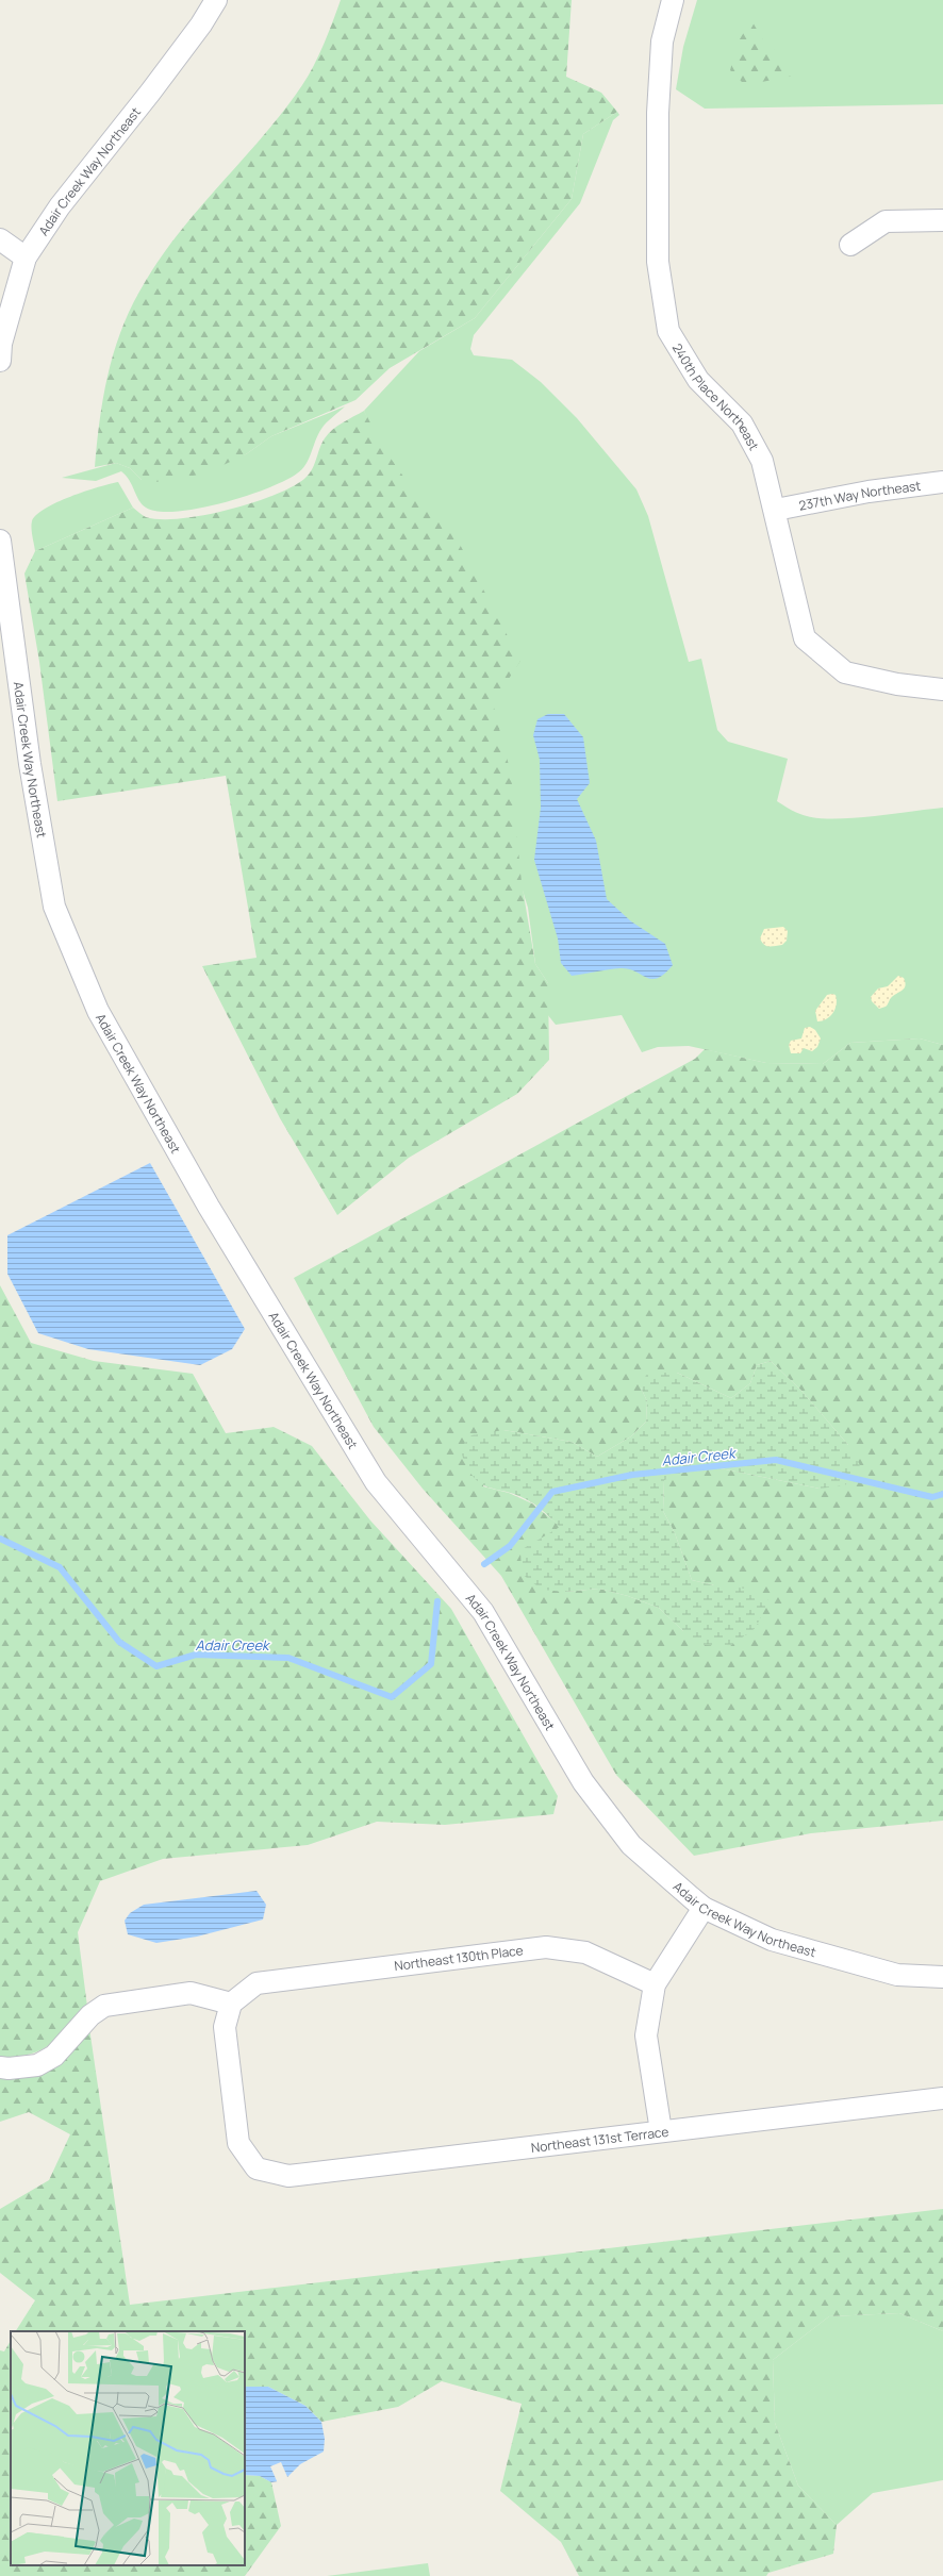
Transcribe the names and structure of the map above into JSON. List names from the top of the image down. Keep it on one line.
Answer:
{"streets":{"street":["Adair Creek Way Northeast","240th Place Northeast","237th Way Northeast","Northeast 130th Place","Northeast 131st Terrace"]},"crossings":[["240th Place Northeast","237th Way Northeast"],["Northeast 130th Place","Northeast 131st Terrace"]],"water":["Adair Creek"]}
